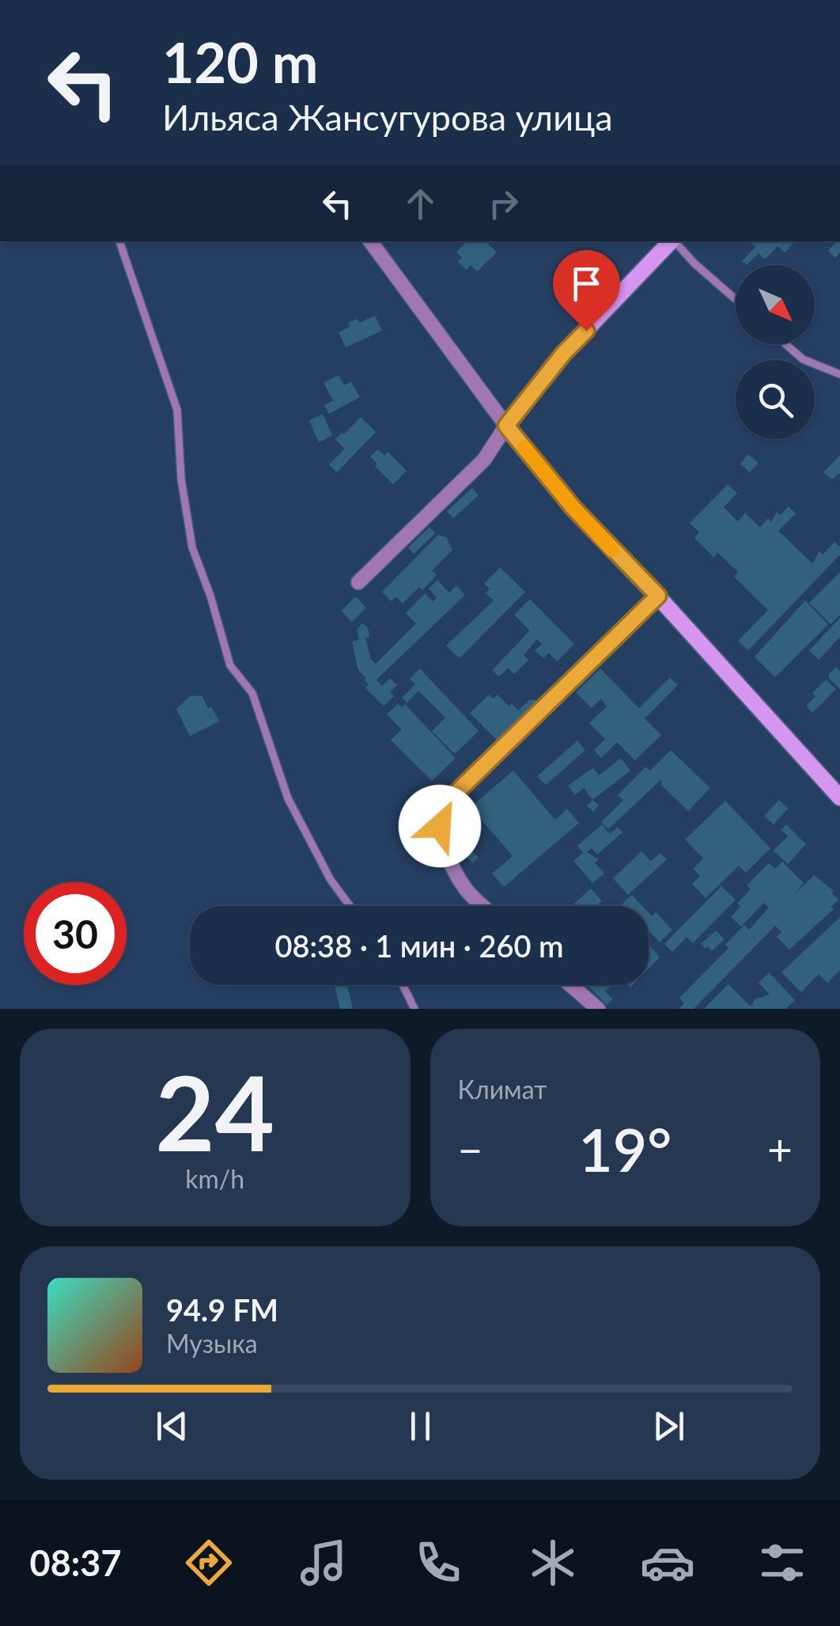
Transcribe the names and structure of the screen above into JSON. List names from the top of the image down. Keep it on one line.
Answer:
{"north":"bottom right","page":{"turn":["120 m","Ильяса Жансугурова улица"],"limit":"30","trip":"08:38 · 1 мин · 260 m","tile":[["24","km/h"],"Климат"],"heat":["−","19°","+"],"song":["94.9 FM","Музыка"],"tabs":"08:37"}}
